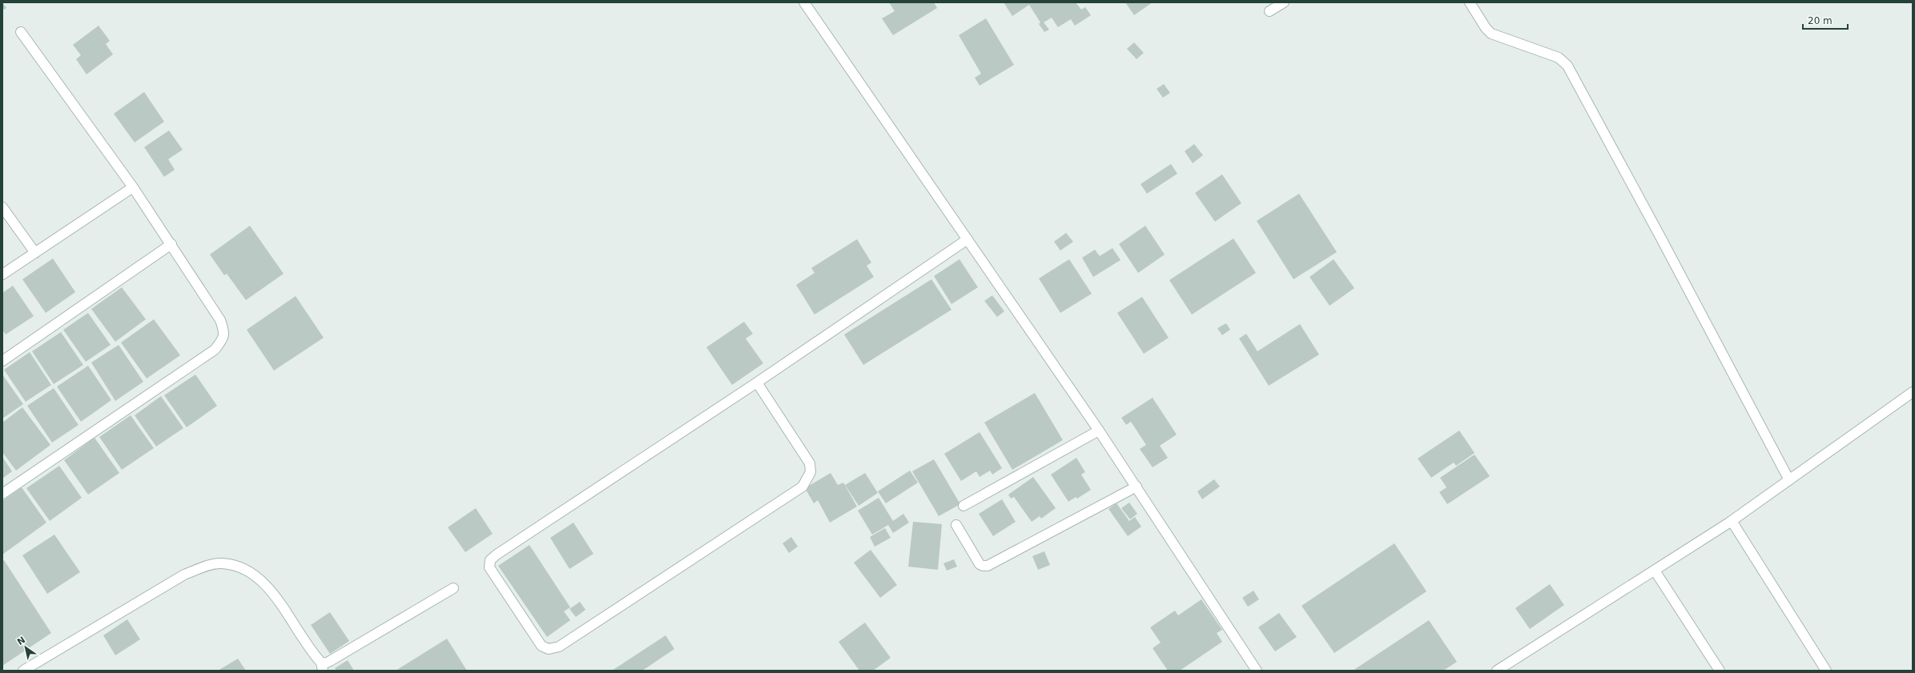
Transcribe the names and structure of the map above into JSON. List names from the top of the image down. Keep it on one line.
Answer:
{"scale_bar":"20 m","north":"top left"}
